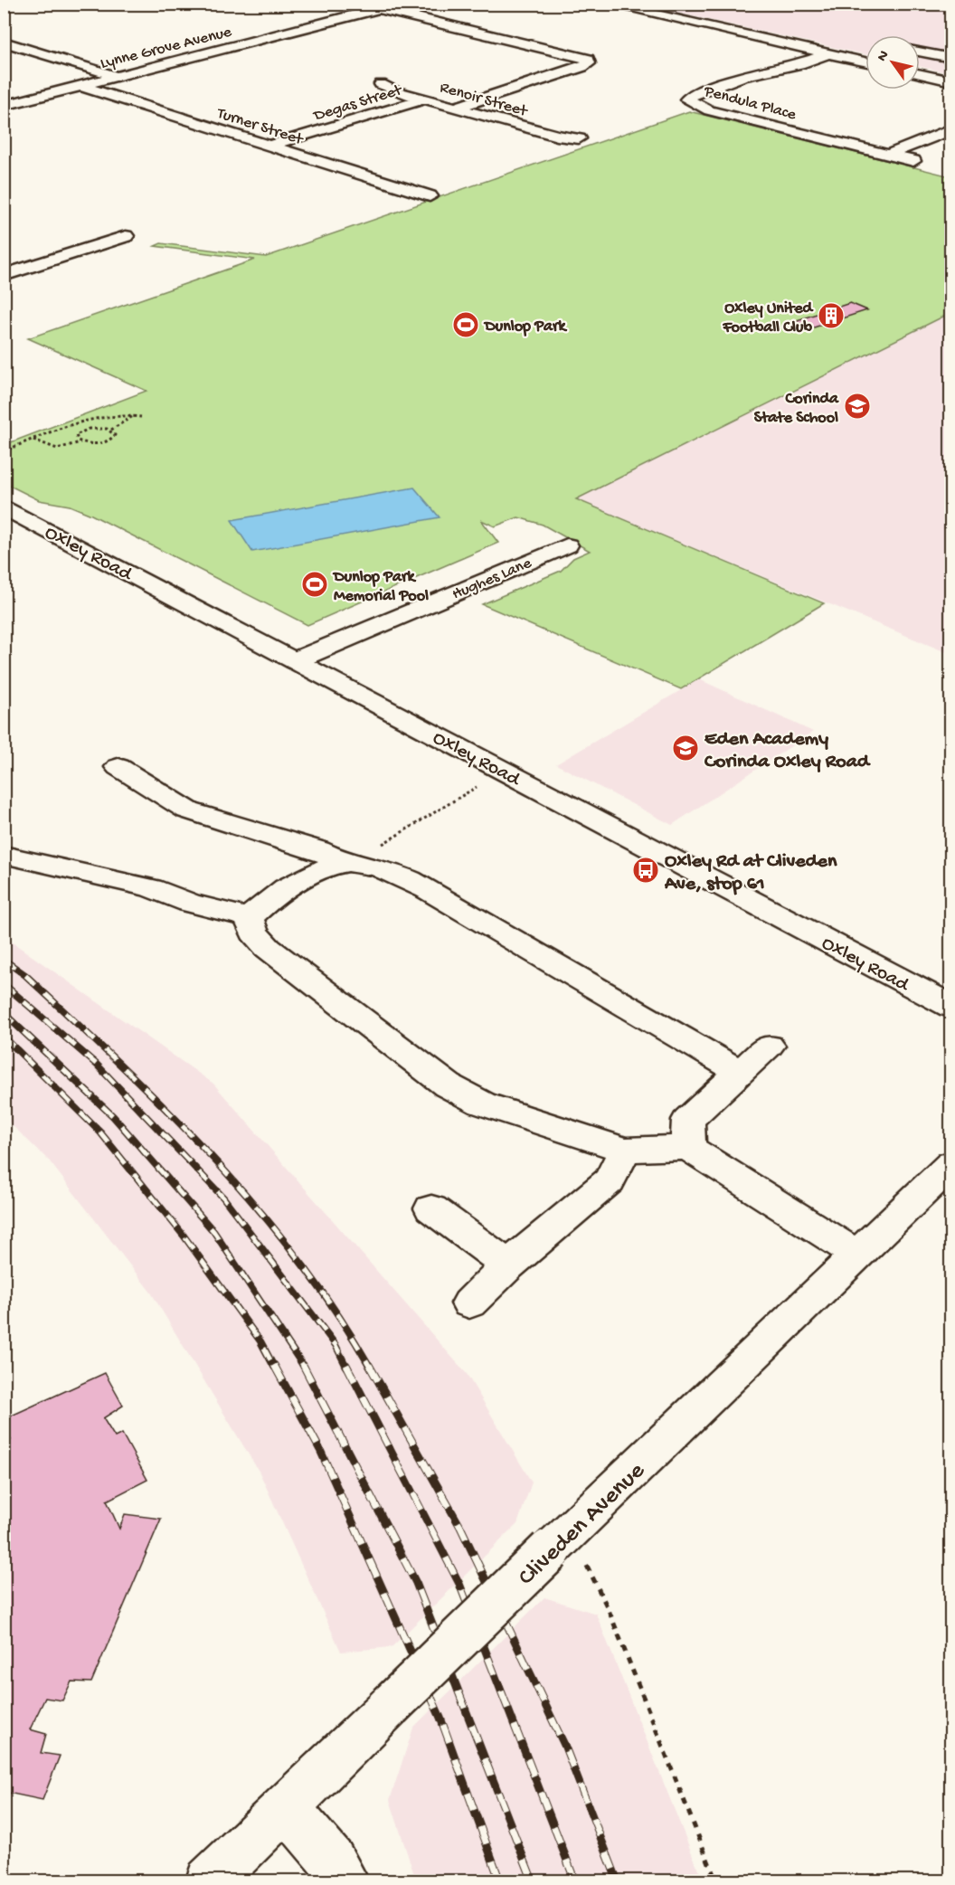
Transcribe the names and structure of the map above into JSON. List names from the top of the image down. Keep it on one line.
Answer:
{"streets":{"street":["Lynne Grove Avenue","Renoir Street","Degas Street","Pendula Place","Turner Street","Oxley Road","Hughes Lane","Cliveden Avenue"]},"crossings":[["Lynne Grove Avenue","Turner Street"],["Renoir Street","Degas Street"],["Degas Street","Turner Street"],["Oxley Road","Hughes Lane"]],"places":{"building":["Oxley United Football Club"],"sports":["Dunlop Park","Dunlop Park Memorial Pool"],"school or university":["Corinda State School","Eden Academy Corinda Oxley Road"],"bus stop":["Oxley Rd at Cliveden Ave, stop 61"]},"north":"top left"}
